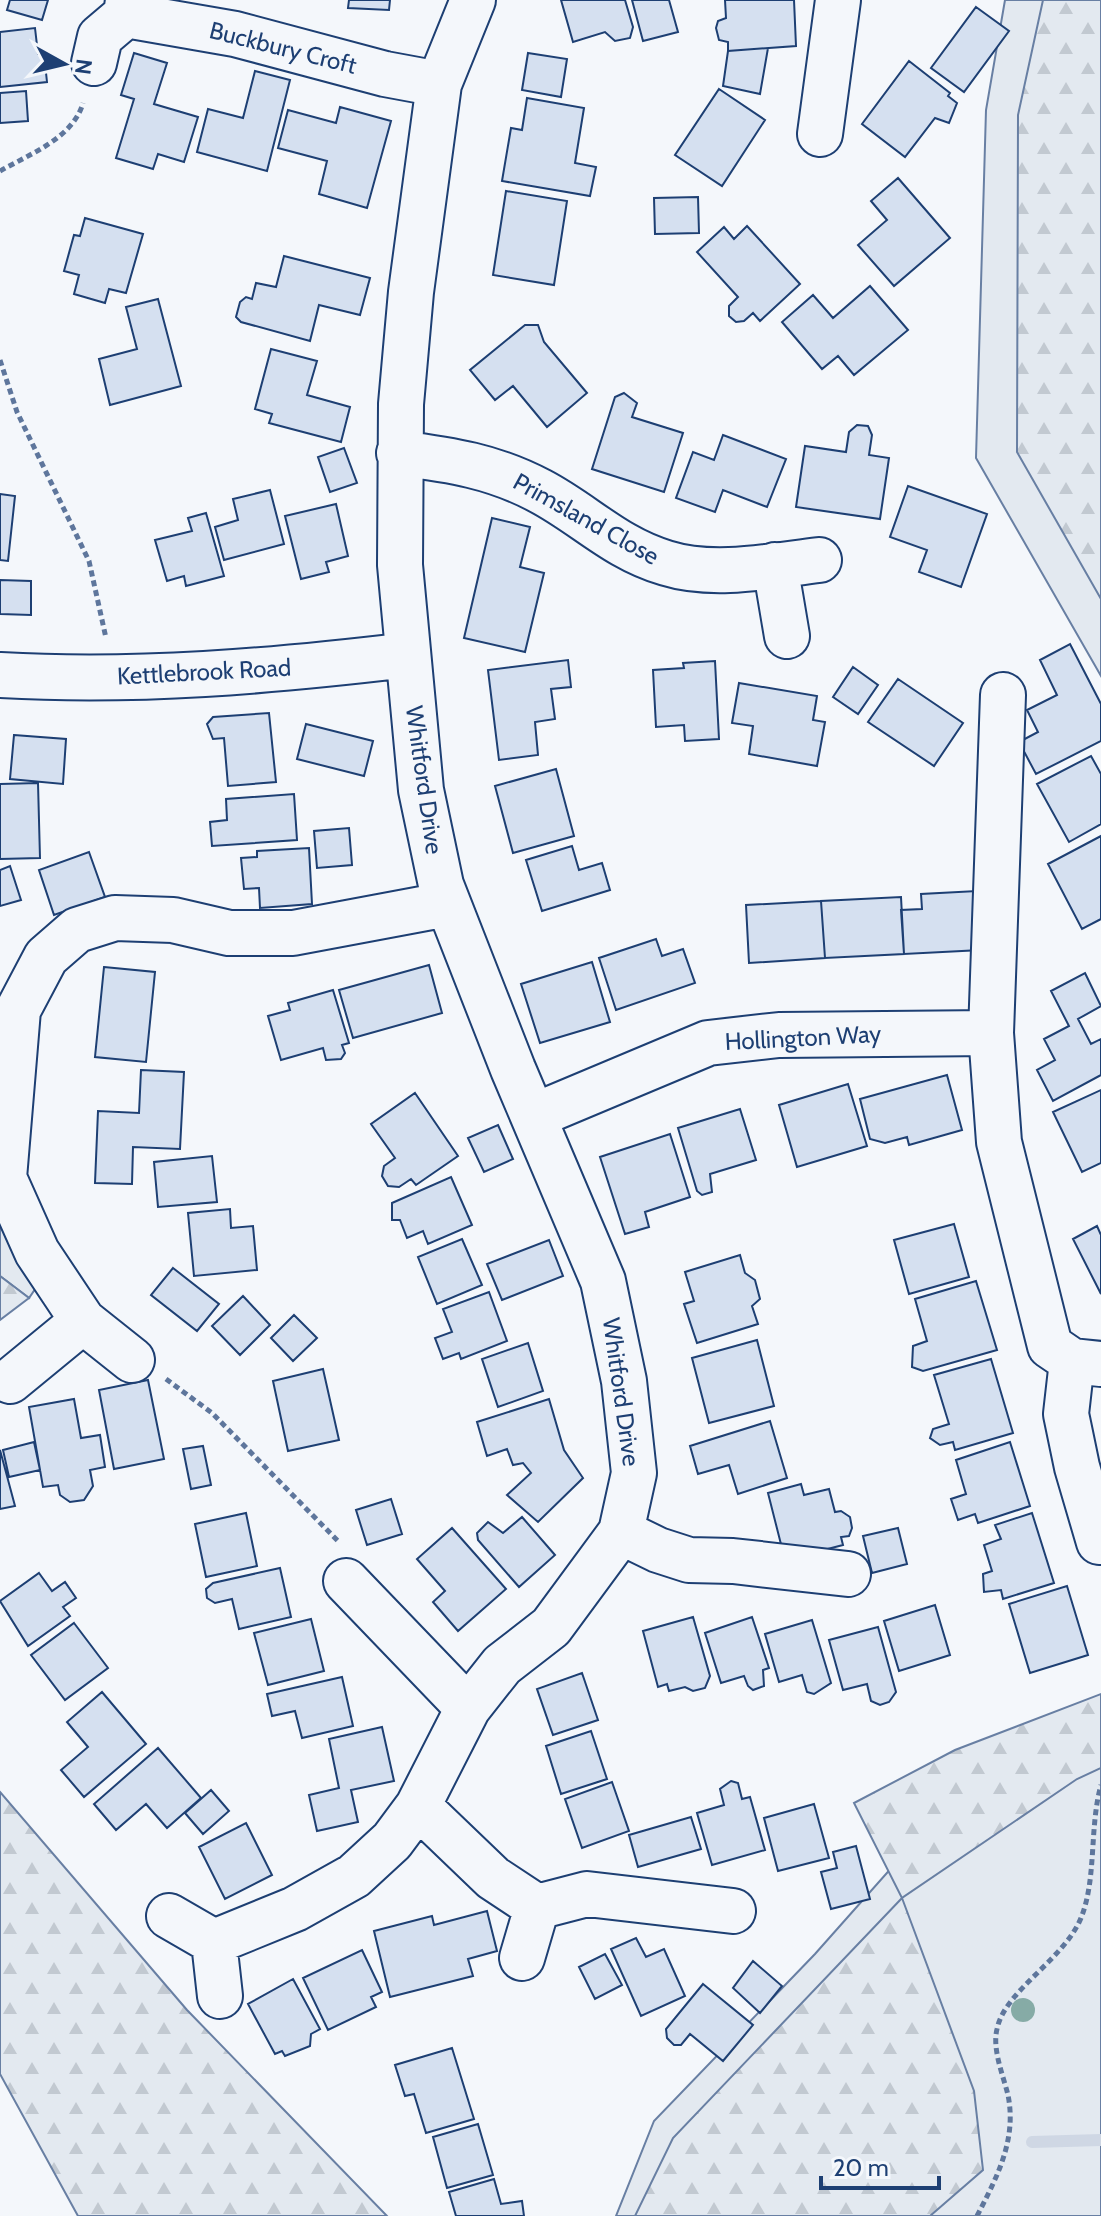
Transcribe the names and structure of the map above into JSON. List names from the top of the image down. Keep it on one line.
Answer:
{"streets":{"street":["Buckbury Croft","Primsland Close","Kettlebrook Road","Whitford Drive","Hollington Way"]},"crossings":[["Buckbury Croft","Whitford Drive"],["Primsland Close","Whitford Drive"],["Kettlebrook Road","Whitford Drive"],["Whitford Drive","Hollington Way"]],"scale_bar":"20 m","north":"right"}
